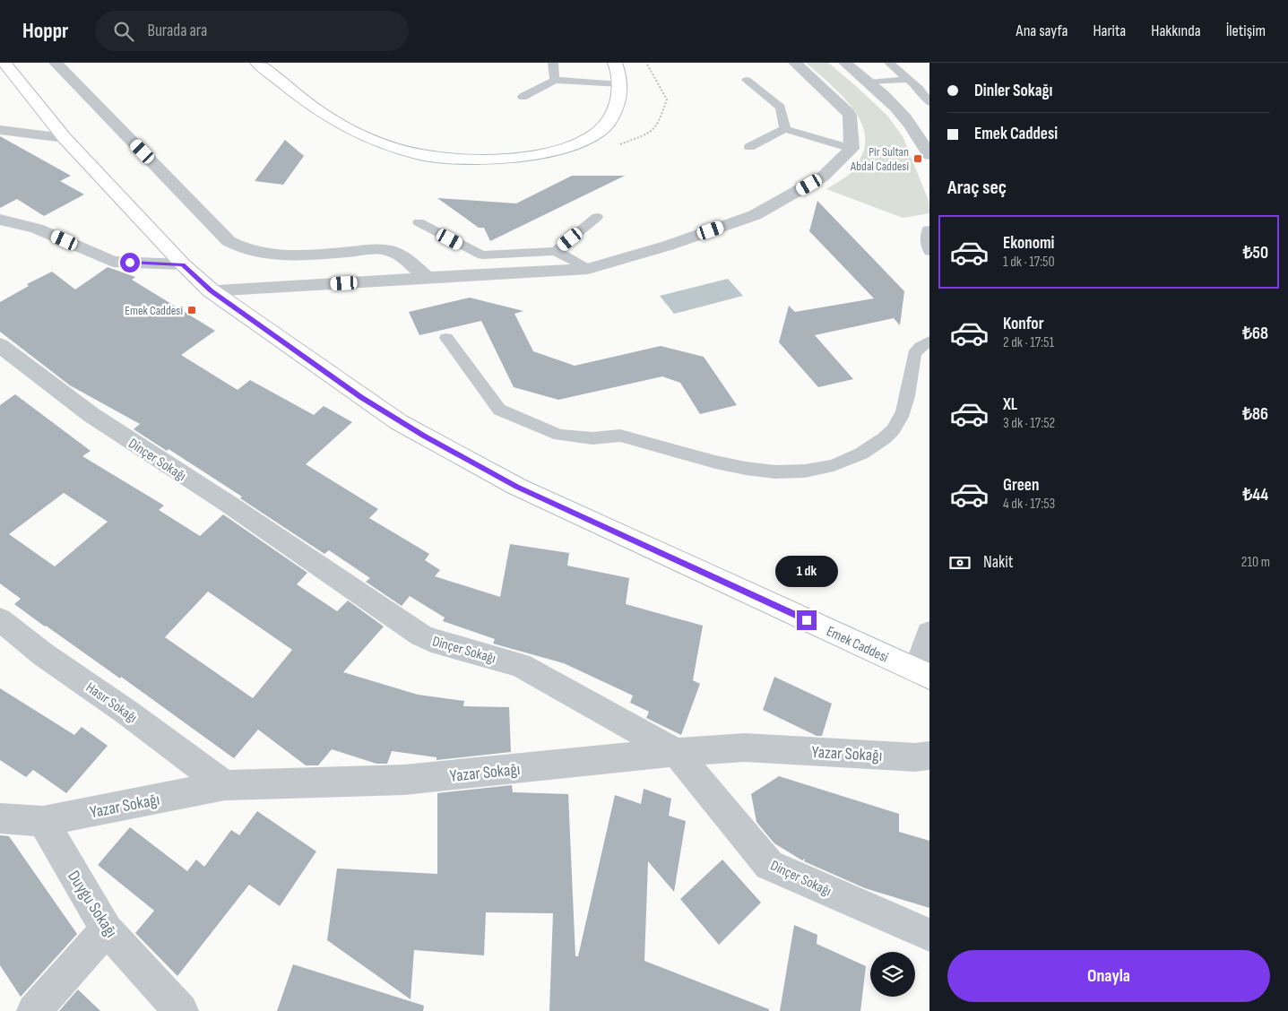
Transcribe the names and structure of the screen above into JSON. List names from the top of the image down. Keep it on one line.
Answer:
{"streets":{"street":["Dinçer Sokağı","Emek Caddesi","Hasır Sokağı","Yazar Sokağı","Duygu Sokağı"]},"crossings":[["Dinçer Sokağı","Yazar Sokağı"],["Hasır Sokağı","Yazar Sokağı"],["Yazar Sokağı","Duygu Sokağı"]],"places":{"transit":["Pir Sultan Abdal Caddesi","Emek Caddesi"]},"page":{"header":"Hoppr","search":"Burada ara","nav":["Ana sayfa","Harita","Hakkında","İletişim"],"banner":["Dinler Sokağı","Emek Caddesi"],"heading":"Araç seç","list":[{"name":"Ekonomi","note":"1 dk · 17:50","value":"₺50"},{"name":"Konfor","note":"2 dk · 17:51","value":"₺68"},{"name":"XL","note":"3 dk · 17:52","value":"₺86"},{"name":"Green","note":"4 dk · 17:53","value":"₺44"}],"pay":["Nakit","210 m"],"bubble":"1 dk","buttons":"Onayla"}}
